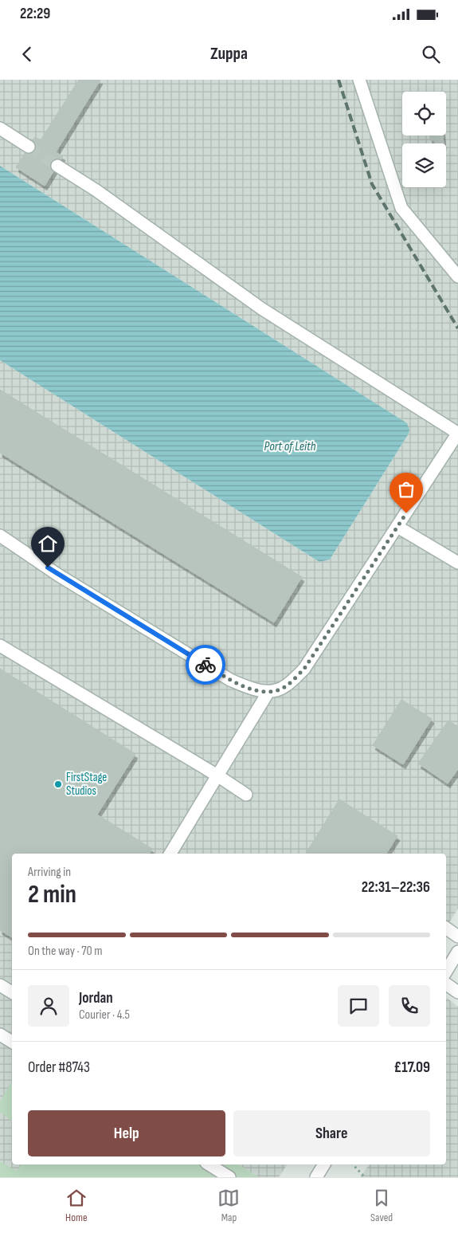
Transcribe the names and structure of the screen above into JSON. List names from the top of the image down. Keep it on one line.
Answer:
{"water":["Port of Leith"],"places":["FirstStage Studios"],"page":{"status":"22:29","header":"Zuppa","heading":["2 min","Arriving in","22:31–22:36"],"panel":["Jordan","Courier · 4.5","Order #8743","£17.09"],"bar":"On the way · 70 m","buttons":["Help","Share"],"tabs":["Home","Map","Saved"]}}
